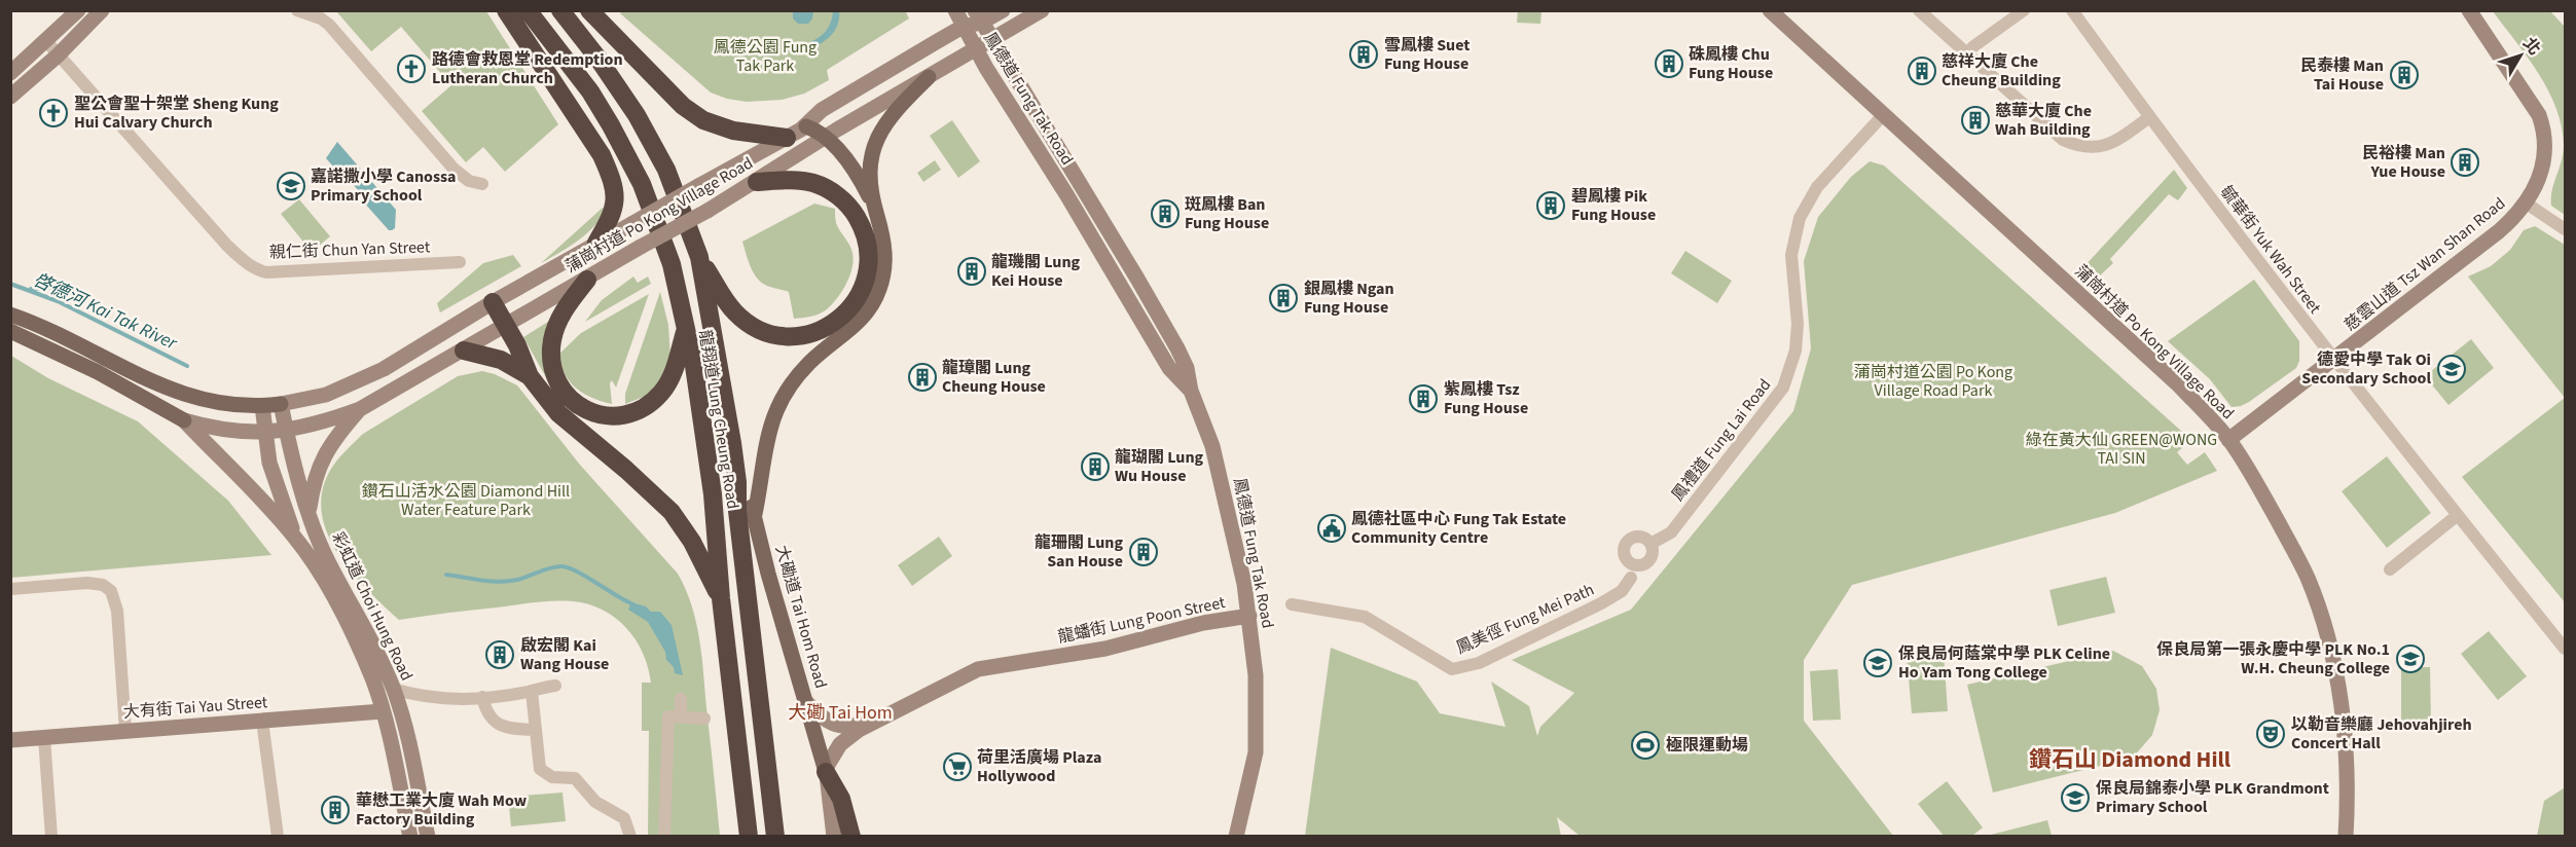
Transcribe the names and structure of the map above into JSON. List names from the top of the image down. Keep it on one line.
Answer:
{"streets":{"highway":["龍翔道 Lung Cheung Road"],"main road":["鳳德道 Fung Tak Road","蒲崗村道 Po Kong Village Road","慈雲山道 Tsz Wan Shan Road","彩虹道 Choi Hung Road","大磡道 Tai Hom Road","龍蟠街 Lung Poon Street","大有街 Tai Yau Street"],"street":["親仁街 Chun Yan Street","毓華街 Yuk Wah Street","鳳禮道 Fung Lai Road","鳳美徑 Fung Mei Path"]},"crossings":[["鳳德道 Fung Tak Road","蒲崗村道 Po Kong Village Road"],["鳳德道 Fung Tak Road","龍蟠街 Lung Poon Street"],["蒲崗村道 Po Kong Village Road","慈雲山道 Tsz Wan Shan Road"],["蒲崗村道 Po Kong Village Road","鳳禮道 Fung Lai Road"],["蒲崗村道 Po Kong Village Road","彩虹道 Choi Hung Road"],["毓華街 Yuk Wah Street","慈雲山道 Tsz Wan Shan Road"],["龍翔道 Lung Cheung Road","大磡道 Tai Hom Road"],["彩虹道 Choi Hung Road","大有街 Tai Yau Street"],["大磡道 Tai Hom Road","龍蟠街 Lung Poon Street"]],"districts":["大磡 Tai Hom","鑽石山 Diamond Hill"],"water":["啓德河 Kai Tak River"],"parks":["鳳德公園 Fung Tak Park","蒲崗村道公園 Po Kong Village Road Park","綠在⿈⼤仙 GREEN@WONG TAI SIN","鑽石山活水公園 Diamond Hill Water Feature Park"],"places":{"building":["雪鳳樓 Suet Fung House","硃鳳樓 Chu Fung House","慈祥大廈 Che Cheung Building","民泰樓 Man Tai House","慈華大廈 Che Wah Building","民裕樓 Man Yue House","碧鳳樓 Pik Fung House","斑鳳樓 Ban Fung House","龍璣閣 Lung Kei House","銀鳳樓 Ngan Fung House","龍璋閣 Lung Cheung House","紫鳳樓 Tsz Fung House","龍瑚閣 Lung Wu House","龍珊閣 Lung San House","啟宏閣 Kai Wang House","華懋工業大廈 Wah Mow Factory Building"],"church":["路德會救恩堂 Redemption Lutheran Church","聖公會聖十架堂 Sheng Kung Hui Calvary Church"],"school or university":["嘉諾撒小學 Canossa Primary School","德愛中學 Tak Oi Secondary School","保良局第一張永慶中學 PLK No.1 W.H. Cheung College","保良局何蔭棠中學 PLK Celine Ho Yam Tong College","保良局錦泰小學 PLK Grandmont Primary School"],"public building":["鳳德社區中心 Fung Tak Estate Community Centre"],"theatre":["以勒音樂廳 Jehovahjireh Concert Hall"],"sports":["極限運動場"],"supermarket":["荷里活廣場 Plaza Hollywood"]},"north":"top right"}
